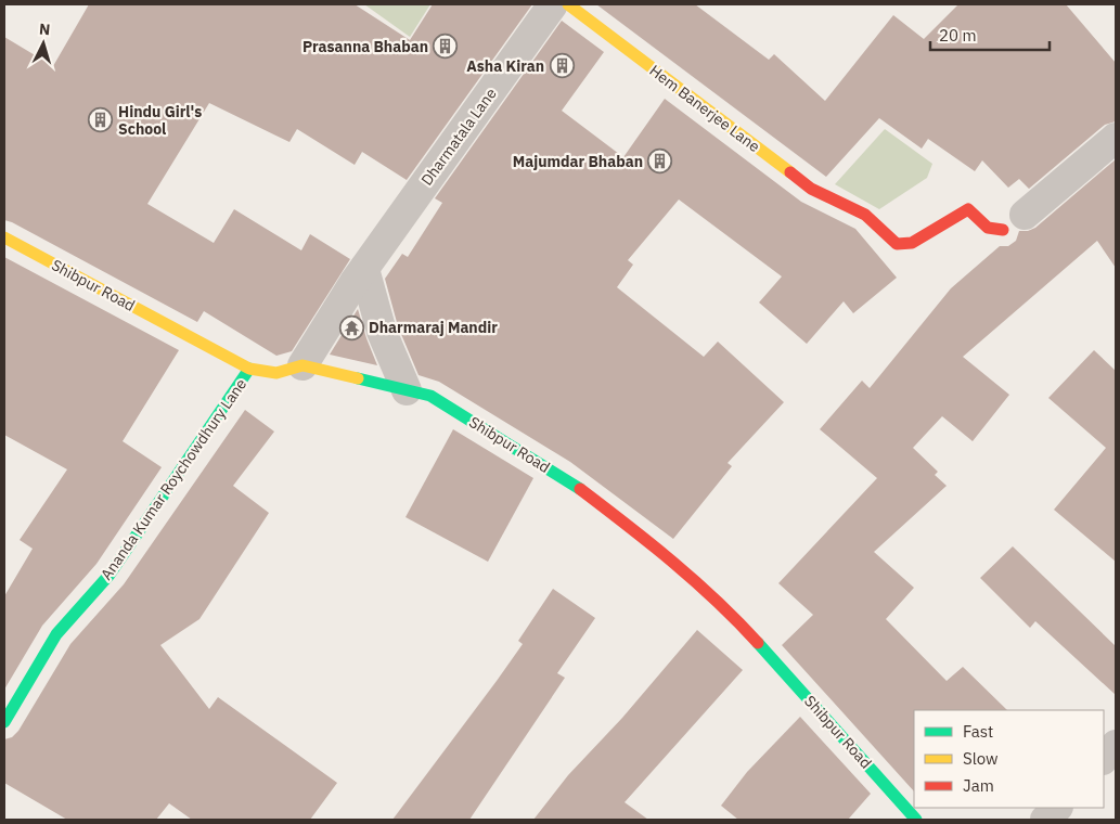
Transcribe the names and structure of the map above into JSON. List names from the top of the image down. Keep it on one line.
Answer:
{"streets":{"street":["Hem Banerjee Lane","Dharmatala Lane","Shibpur Road","Ananda Kumar Roychowdhury Lane"]},"crossings":[["Dharmatala Lane","Shibpur Road"],["Shibpur Road","Ananda Kumar Roychowdhury Lane"]],"places":{"building":["Prasanna Bhaban","Asha Kiran","Hindu Girl's School","Majumdar Bhaban"],"temple":["Dharmaraj Mandir"]},"legend":["Fast","Slow","Jam"],"scale_bar":"20 m","north":"top"}
